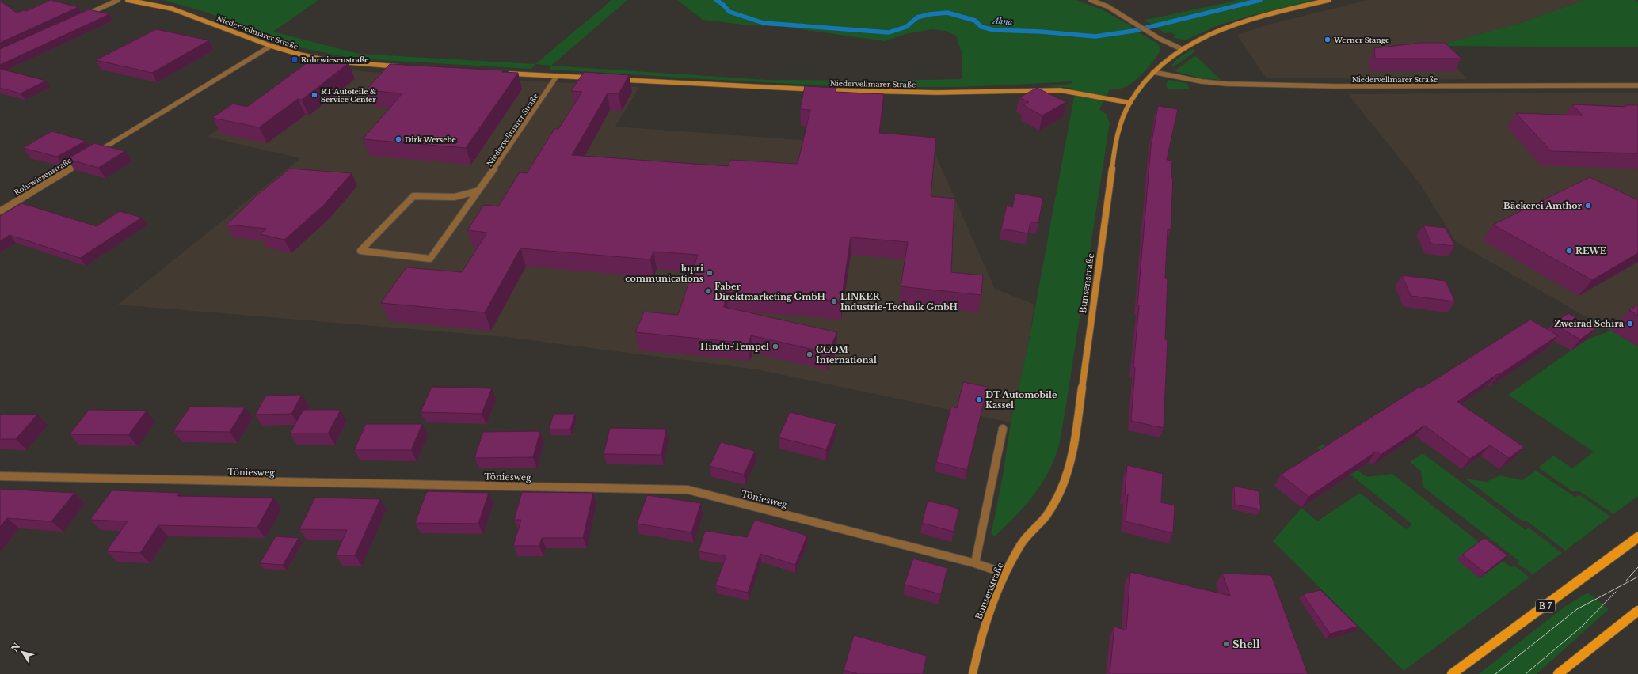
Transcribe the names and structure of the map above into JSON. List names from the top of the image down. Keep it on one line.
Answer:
{"streets":{"main road":["Niedervellmarer Straße","Bunsenstraße","B 7"],"street":["Rohrwiesenstraße","Töniesweg"]},"crossings":[["Niedervellmarer Straße","Bunsenstraße"],["Bunsenstraße","Töniesweg"]],"water":["Ahna"],"places":{"other":["Werner Stange","RT Autoteile & Service Center","Dirk Wersebe","Bäckerei Amthor","REWE","lopri communications","Faber Direktmarketing GmbH","LINKER Industrie-Technik GmbH","Zweirad Schira","Hindu-Tempel","CCOM International","DT Automobile Kassel","Shell"],"transit":["Rohrwiesenstraße"]},"north":"top left"}
